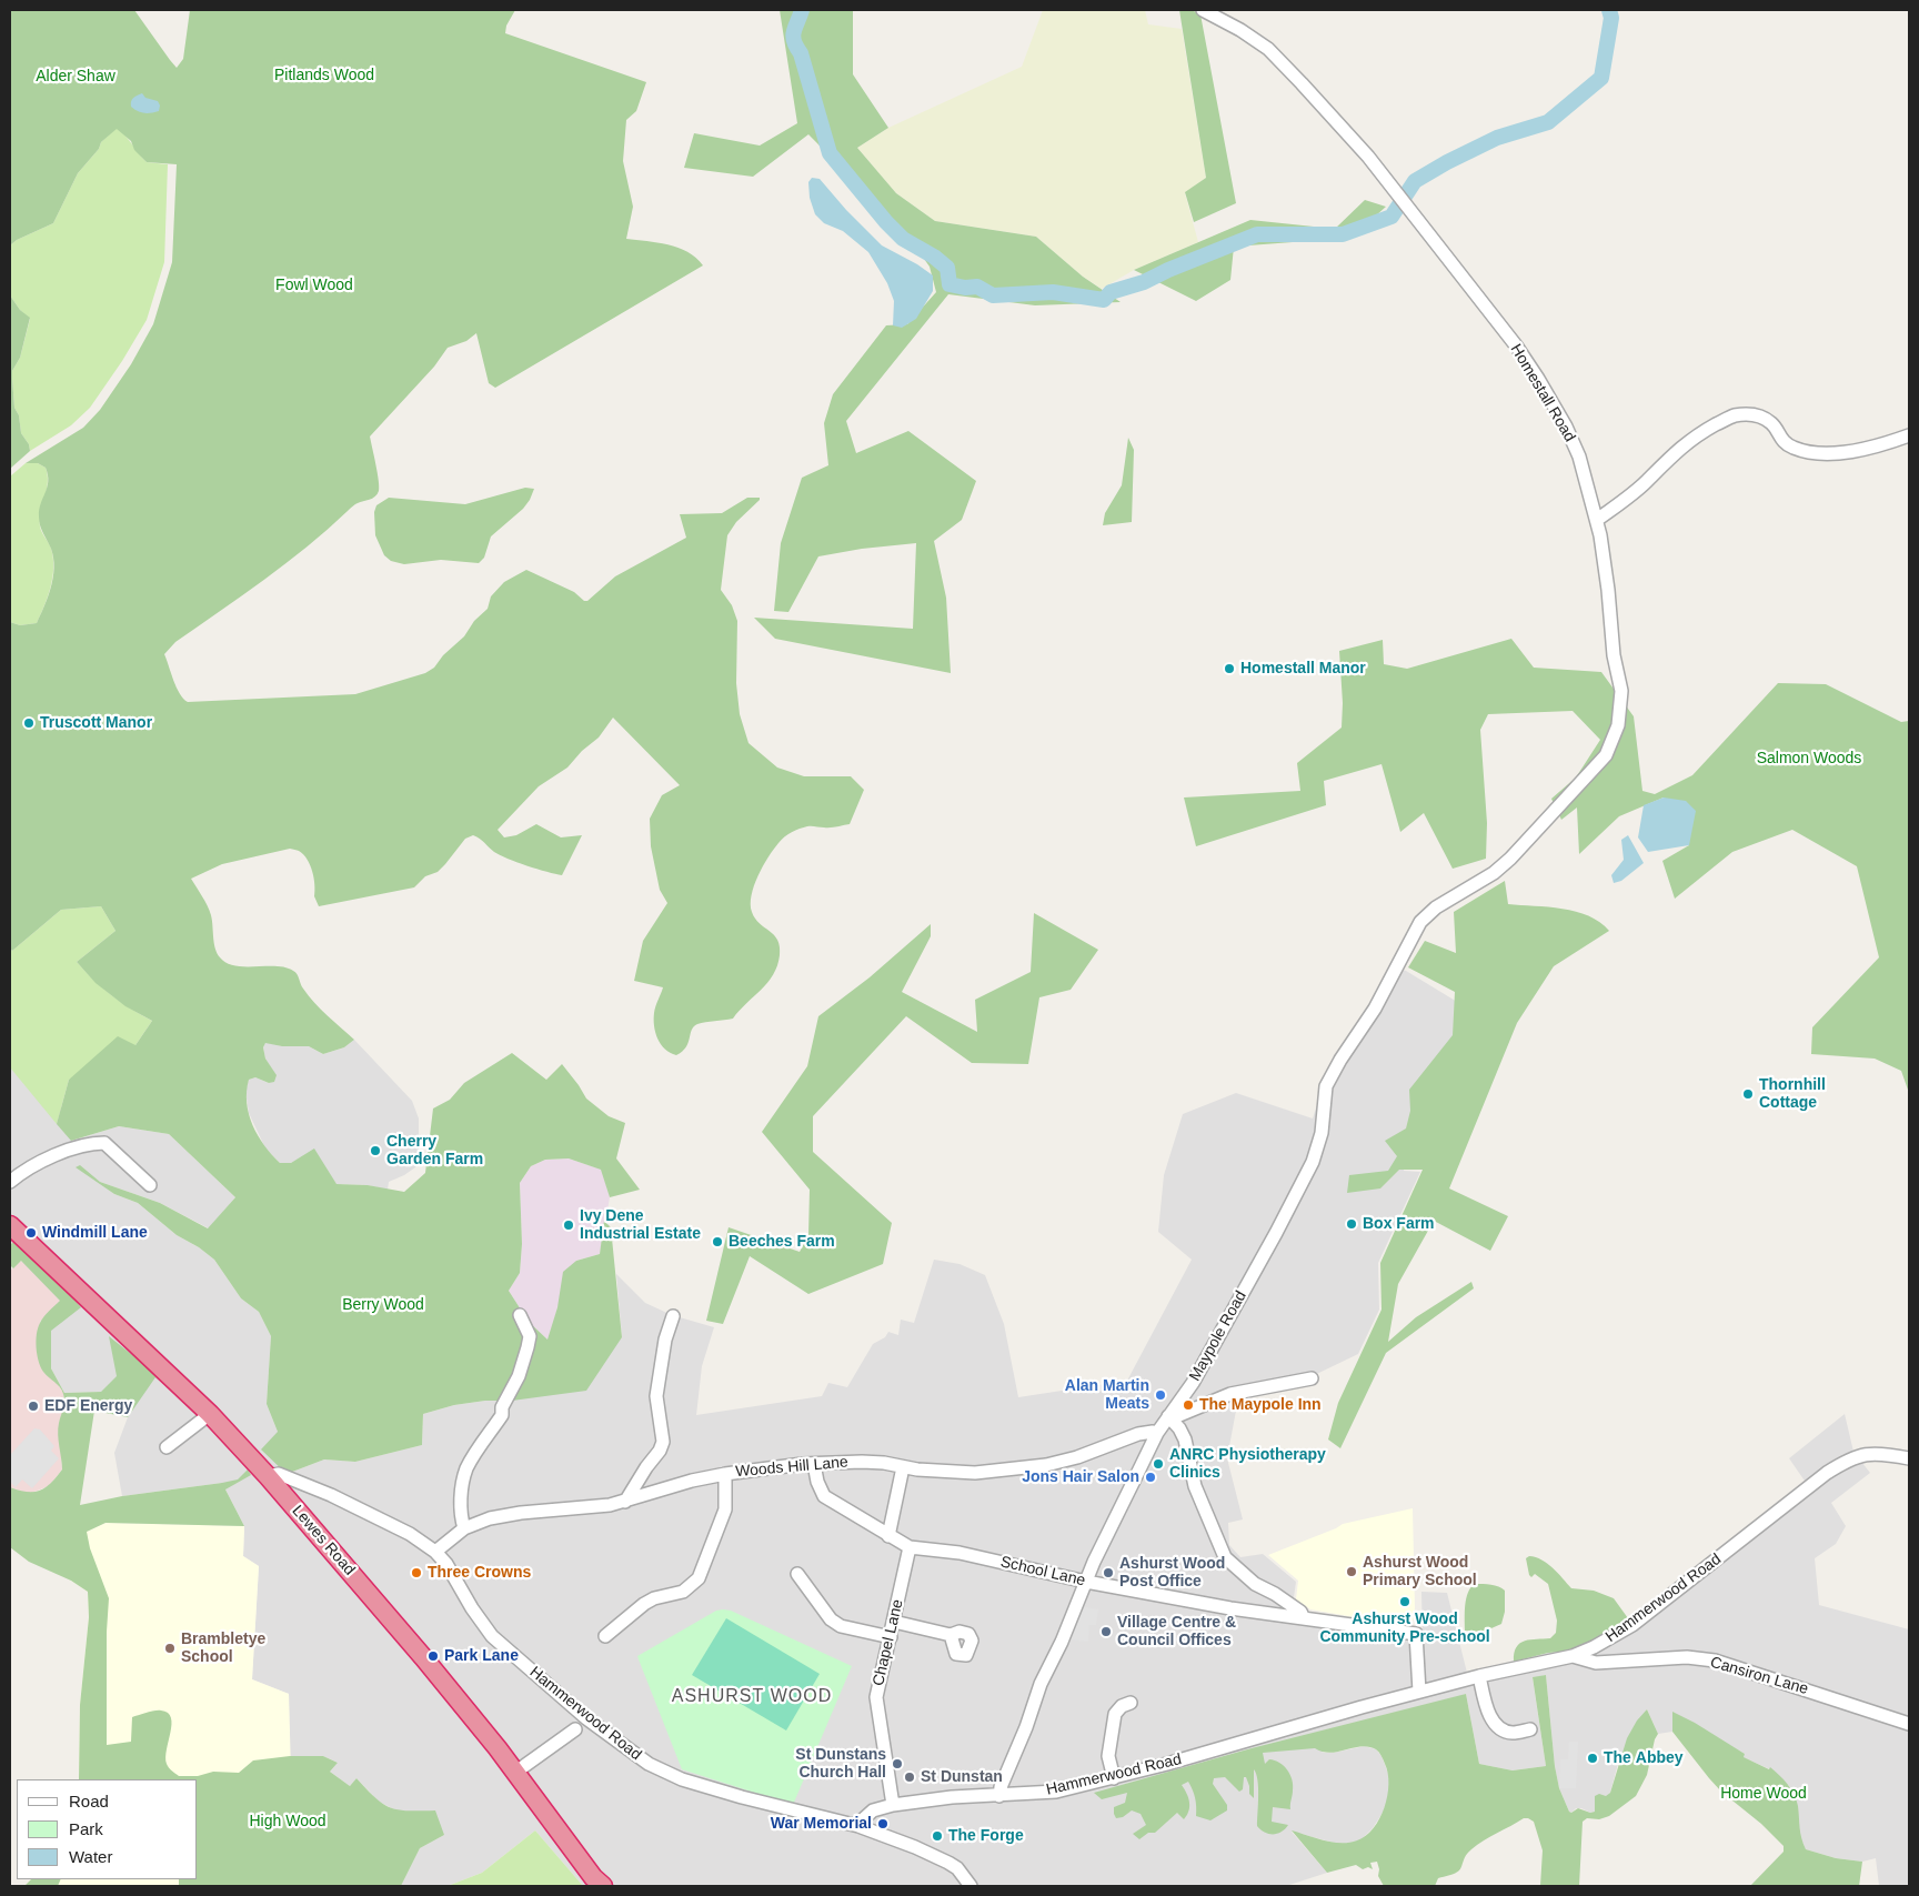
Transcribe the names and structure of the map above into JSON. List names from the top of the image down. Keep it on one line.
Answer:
{"streets":{"highway":["Lewes Road"],"street":["Homestall Road","Maypole Road","Woods Hill Lane","School Lane","Hammerwood Road","Chapel Lane","Cansiron Lane"]},"crossings":[["Homestall Road","Maypole Road"],["Maypole Road","Woods Hill Lane"],["Maypole Road","School Lane"],["Maypole Road","Hammerwood Road"],["Woods Hill Lane","School Lane"],["Woods Hill Lane","Hammerwood Road"],["Lewes Road","Hammerwood Road"],["School Lane","Hammerwood Road"],["School Lane","Chapel Lane"],["Hammerwood Road","Chapel Lane"],["Hammerwood Road","Cansiron Lane"]],"districts":["ASHURST WOOD"],"parks":["Pitlands Wood","Alder Shaw","Fowl Wood","Salmon Woods","Berry Wood","Home Wood","High Wood"],"places":["Homestall Manor","Truscott Manor","Thornhill Cottage","Cherry Garden Farm","Box Farm","Ivy Dene Industrial Estate","Windmill Lane","Beeches Farm","Alan Martin Meats","The Maypole Inn","EDF Energy","ANRC Physiotherapy Clinics","Jons Hair Salon","Ashurst Wood Primary School","Three Crowns","Ashurst Wood Post Office","Ashurst Wood Community Pre-school","Village Centre & Council Offices","Brambletye School","Park Lane","The Abbey","St Dunstans Church Hall","St Dunstan","War Memorial","The Forge"],"legend":["Road","Park","Water"]}
